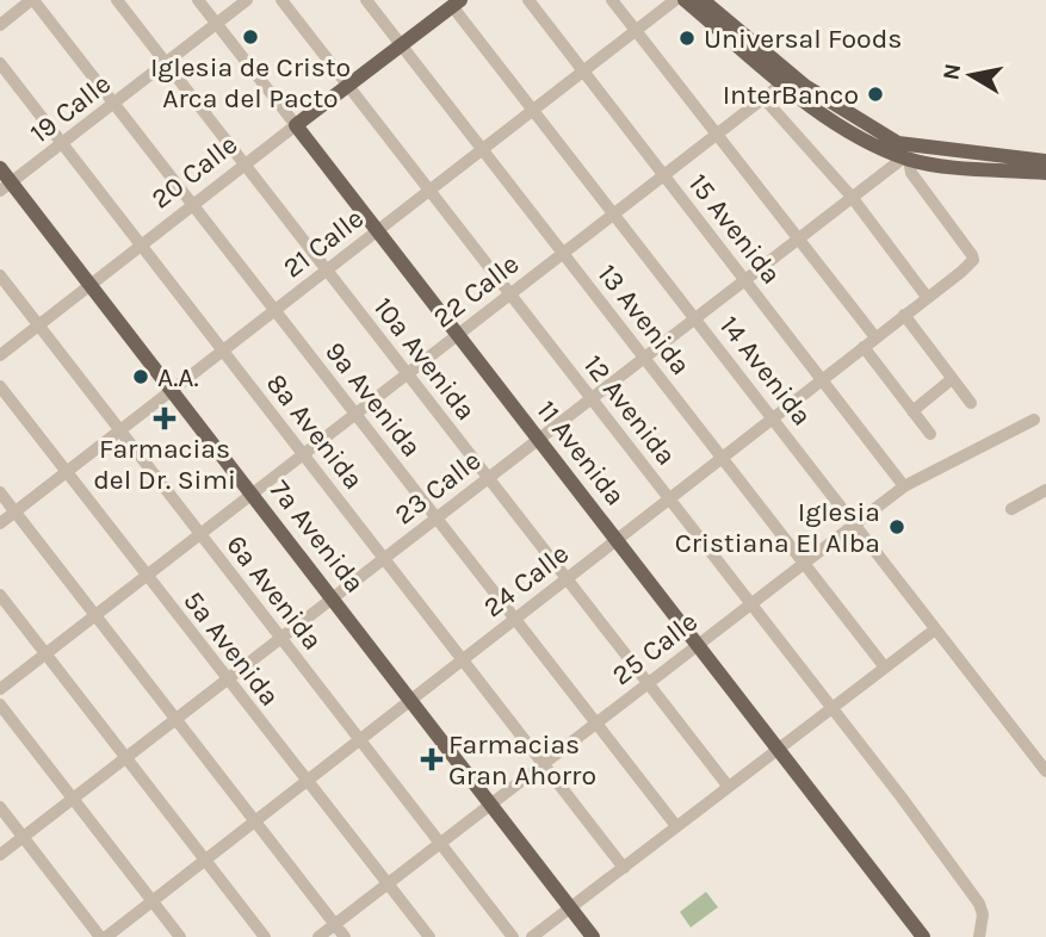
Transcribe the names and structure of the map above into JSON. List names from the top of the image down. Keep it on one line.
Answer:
{"streets":{"main road":["20 Calle","11 Avenida","7a Avenida"],"street":["19 Calle","15 Avenida","21 Calle","22 Calle","13 Avenida","10a Avenida","14 Avenida","9a Avenida","12 Avenida","8a Avenida","23 Calle","24 Calle","6a Avenida","5a Avenida","25 Calle"]},"crossings":[["19 Calle","10a Avenida"],["19 Calle","9a Avenida"],["19 Calle","8a Avenida"],["19 Calle","11 Avenida"],["19 Calle","7a Avenida"],["20 Calle","13 Avenida"],["20 Calle","10a Avenida"],["20 Calle","14 Avenida"],["20 Calle","9a Avenida"],["20 Calle","12 Avenida"],["20 Calle","8a Avenida"],["20 Calle","11 Avenida"],["20 Calle","7a Avenida"],["20 Calle","6a Avenida"],["15 Avenida","21 Calle"],["15 Avenida","22 Calle"],["15 Avenida","23 Calle"],["15 Avenida","24 Calle"],["15 Avenida","25 Calle"],["21 Calle","13 Avenida"],["21 Calle","10a Avenida"],["21 Calle","14 Avenida"],["21 Calle","9a Avenida"],["21 Calle","12 Avenida"],["21 Calle","8a Avenida"],["21 Calle","11 Avenida"],["21 Calle","7a Avenida"],["21 Calle","6a Avenida"],["21 Calle","5a Avenida"],["22 Calle","13 Avenida"],["22 Calle","10a Avenida"],["22 Calle","14 Avenida"],["22 Calle","9a Avenida"],["22 Calle","12 Avenida"],["22 Calle","8a Avenida"],["22 Calle","11 Avenida"],["22 Calle","7a Avenida"],["22 Calle","6a Avenida"],["22 Calle","5a Avenida"],["13 Avenida","23 Calle"],["13 Avenida","24 Calle"],["13 Avenida","25 Calle"],["10a Avenida","23 Calle"],["10a Avenida","24 Calle"],["10a Avenida","25 Calle"],["14 Avenida","23 Calle"],["14 Avenida","24 Calle"],["14 Avenida","25 Calle"],["9a Avenida","23 Calle"],["9a Avenida","24 Calle"],["9a Avenida","25 Calle"],["12 Avenida","23 Calle"],["12 Avenida","24 Calle"],["12 Avenida","25 Calle"],["8a Avenida","23 Calle"],["8a Avenida","24 Calle"],["8a Avenida","25 Calle"],["11 Avenida","23 Calle"],["11 Avenida","24 Calle"],["11 Avenida","25 Calle"],["23 Calle","7a Avenida"],["23 Calle","24 Calle"],["23 Calle","6a Avenida"],["23 Calle","5a Avenida"],["7a Avenida","24 Calle"],["7a Avenida","25 Calle"],["24 Calle","6a Avenida"],["24 Calle","5a Avenida"],["6a Avenida","25 Calle"],["5a Avenida","25 Calle"]],"places":{"other":["Iglesia de Cristo Arca del Pacto","Universal Foods","InterBanco","A.A.","Iglesia Cristiana El Alba"],"health":["Farmacias del Dr. Simi","Farmacias Gran Ahorro"]},"north":"left"}
